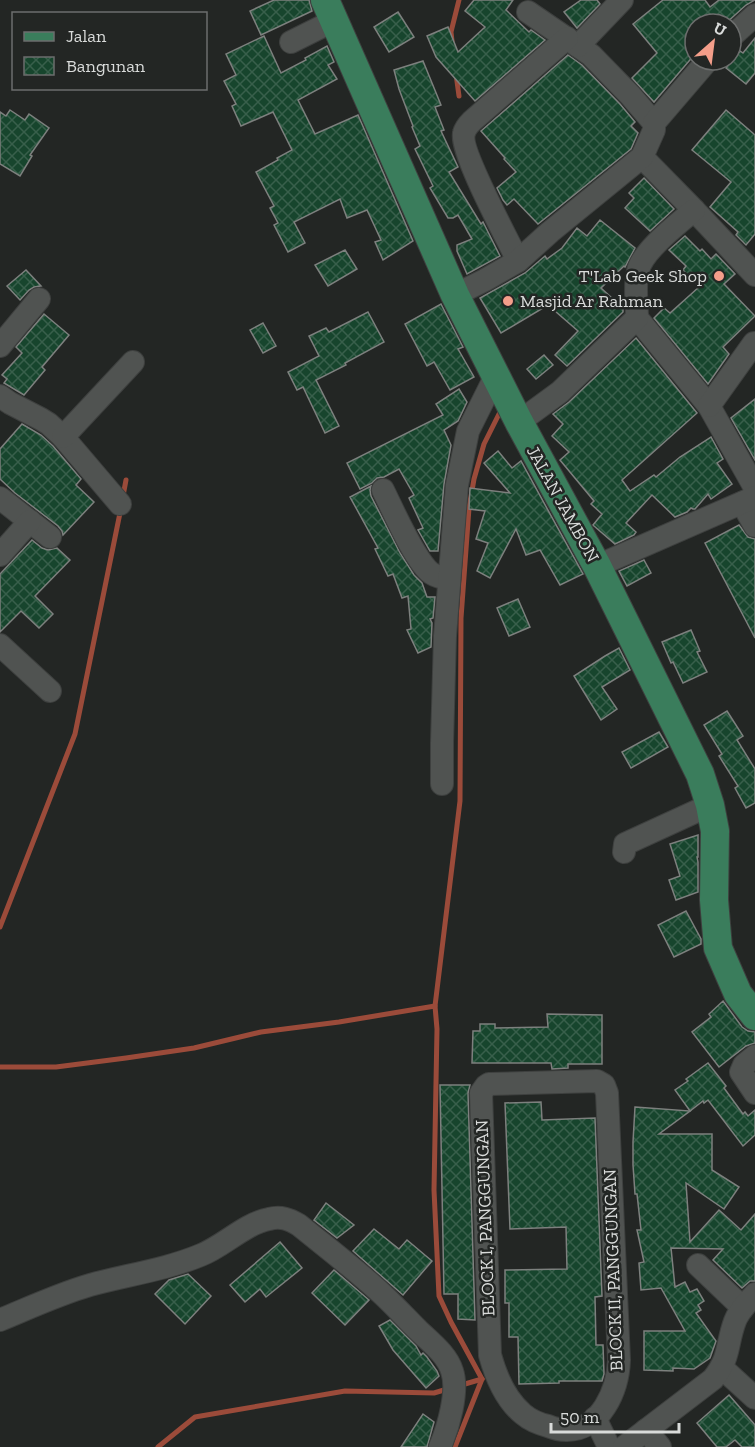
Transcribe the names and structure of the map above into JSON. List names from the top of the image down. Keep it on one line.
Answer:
{"streets":{"main road":["JALAN JAMBON"],"street":["BLOCK I, PANGGUNGAN","BLOCK II, PANGGUNGAN"]},"crossings":[["BLOCK I, PANGGUNGAN","BLOCK II, PANGGUNGAN"]],"places":["T'Lab Geek Shop","Masjid Ar Rahman"],"legend":["Jalan","Bangunan"],"scale_bar":"50 m","north":"top right"}
